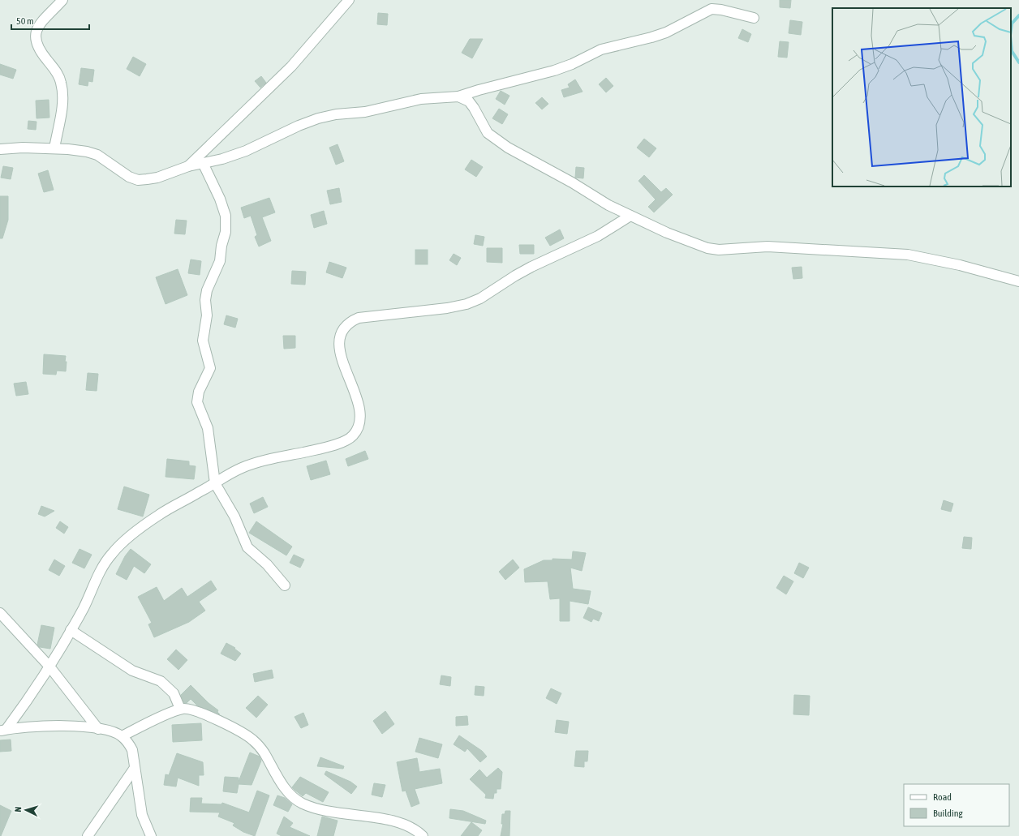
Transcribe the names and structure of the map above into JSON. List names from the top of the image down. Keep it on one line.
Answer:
{"legend":["Road","Building"],"scale_bar":"50 m","north":"left"}
